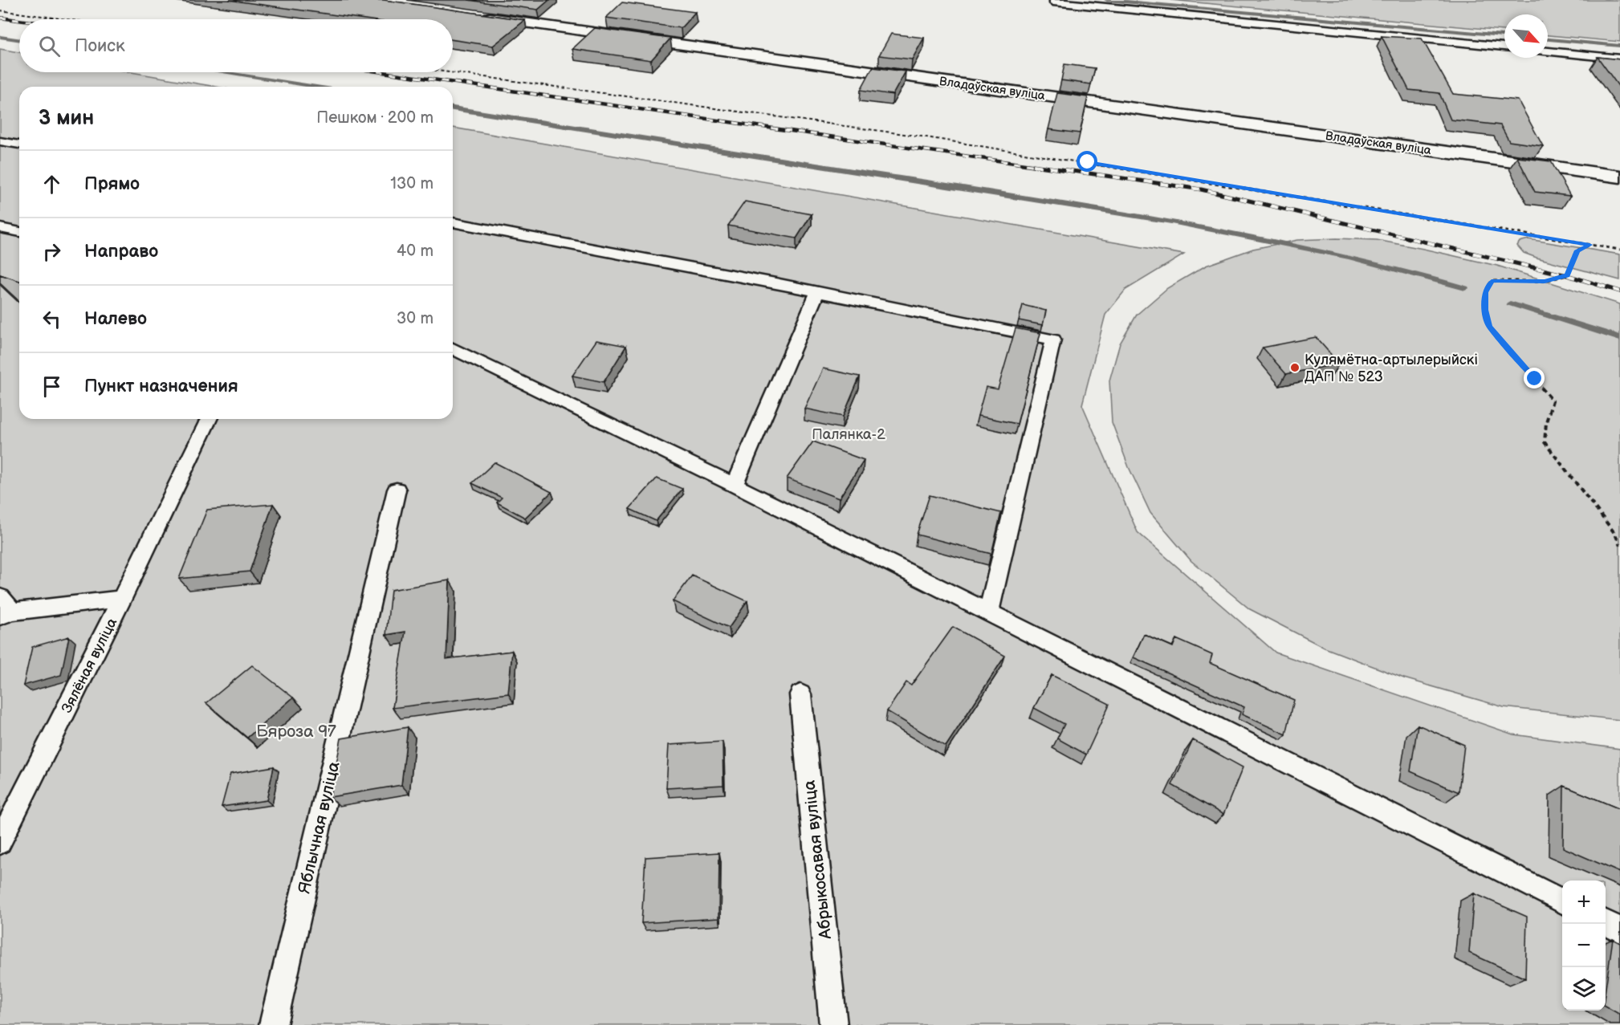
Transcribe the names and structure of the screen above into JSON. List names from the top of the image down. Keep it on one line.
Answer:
{"streets":{"street":["Владаўская вуліца"],"lane":["Зялёная вуліца","Яблычная вуліца","Абрыкосавая вуліца"]},"parks":["Палянка-2","Бяроза 97"],"places":["Кулямётна-артылерыйскі ДАП № 523"],"north":"bottom right","page":{"search":"Поиск","heading":["3 мин","Пешком · 200 m"],"list":[["Прямо","130 m"],["Направо","40 m"],["Налево","30 m"],"Пункт назначения"],"map_buttons":["+","−"]}}
